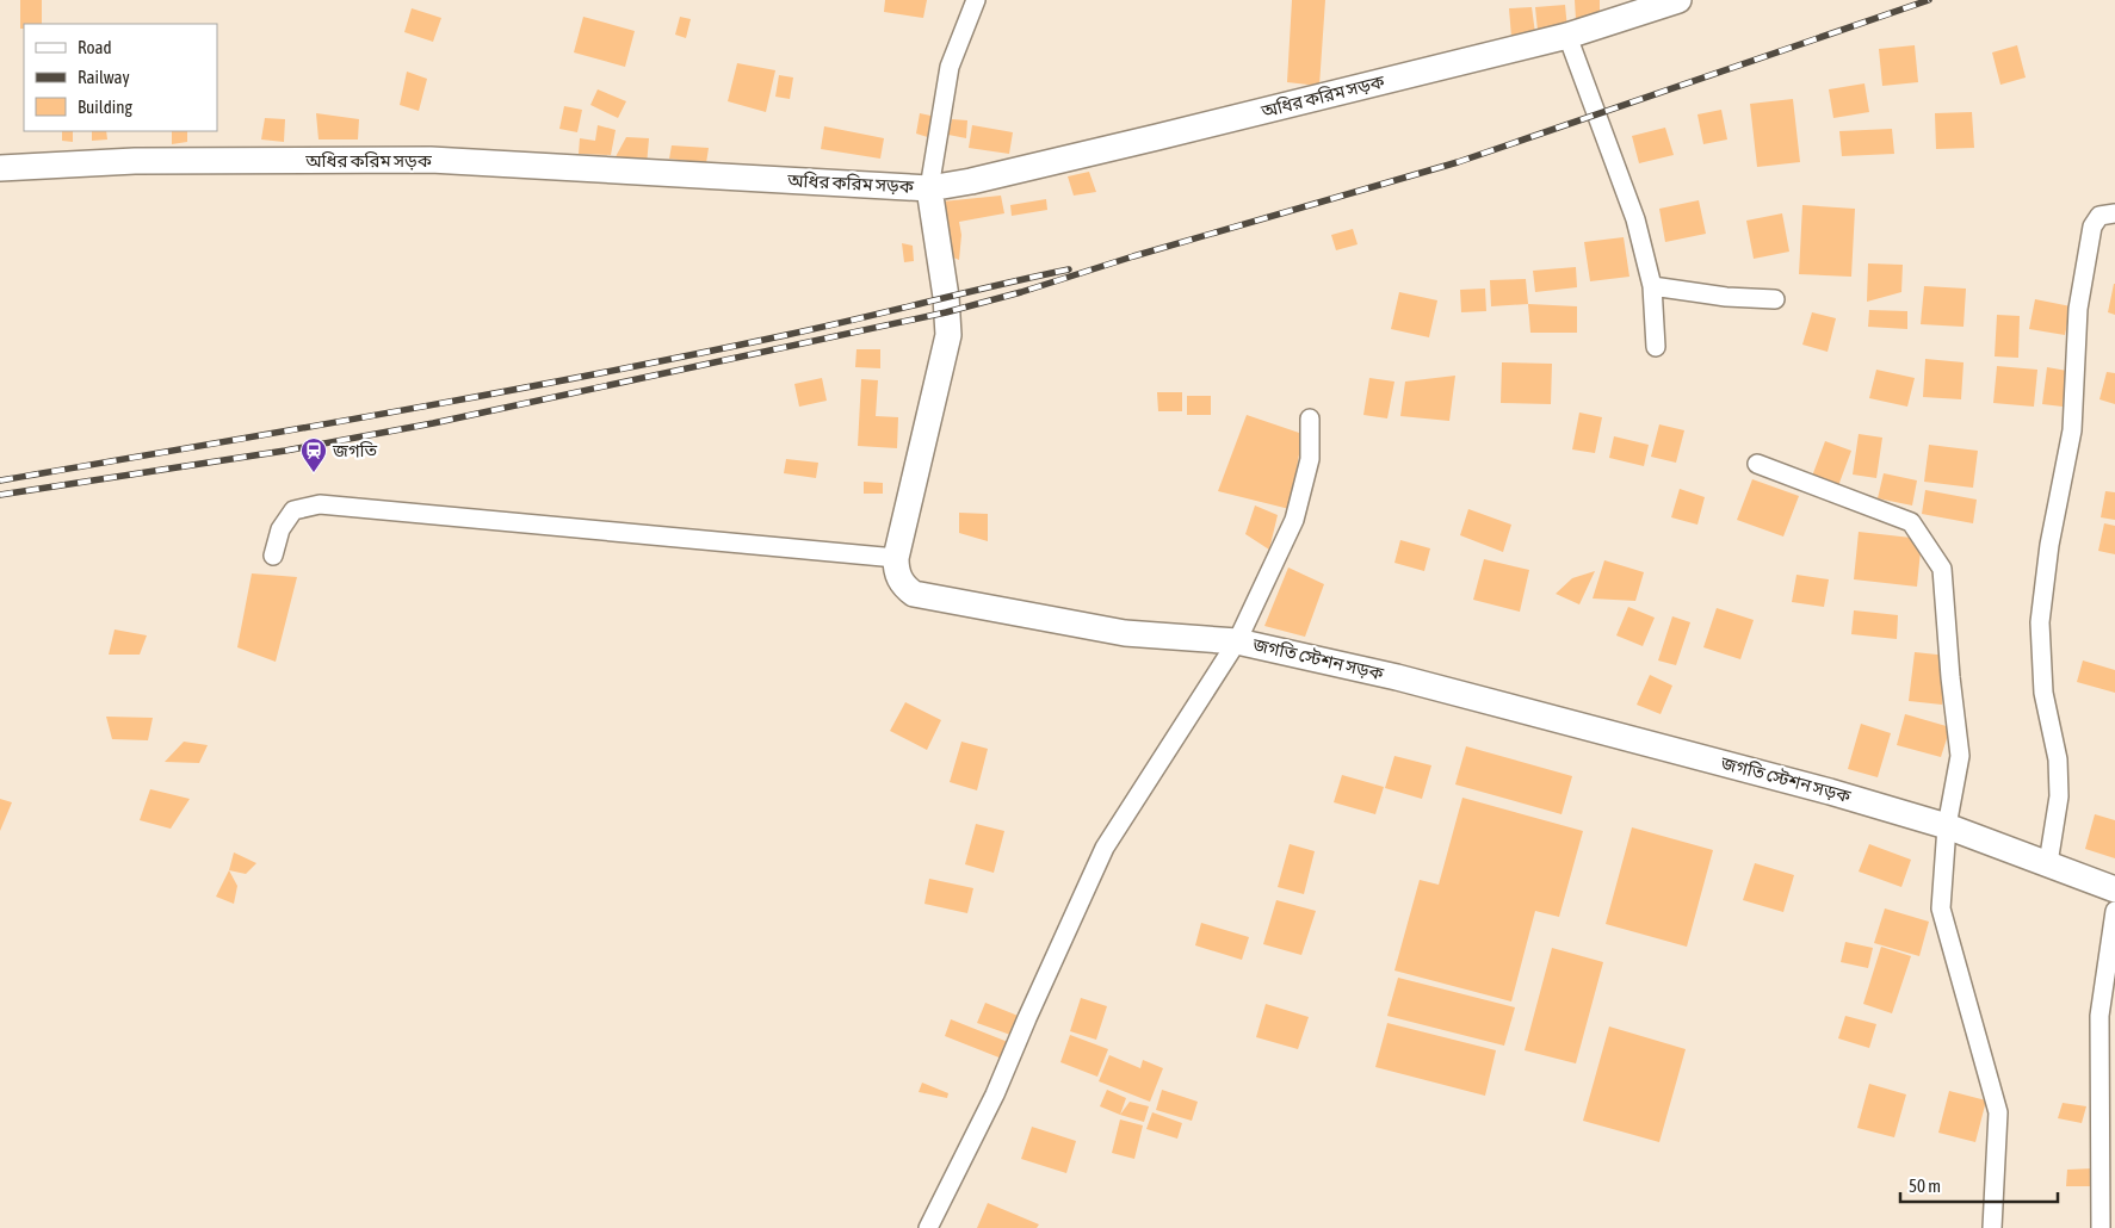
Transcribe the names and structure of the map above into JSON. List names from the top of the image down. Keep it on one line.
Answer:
{"streets":{"main road":["অধির করিম সড়ক","জগতি স্টেশন সড়ক"]},"crossings":[["অধির করিম সড়ক","জগতি স্টেশন সড়ক"]],"places":{"station":["জগতি"]},"legend":["Road","Railway","Building"],"scale_bar":"50 m"}
